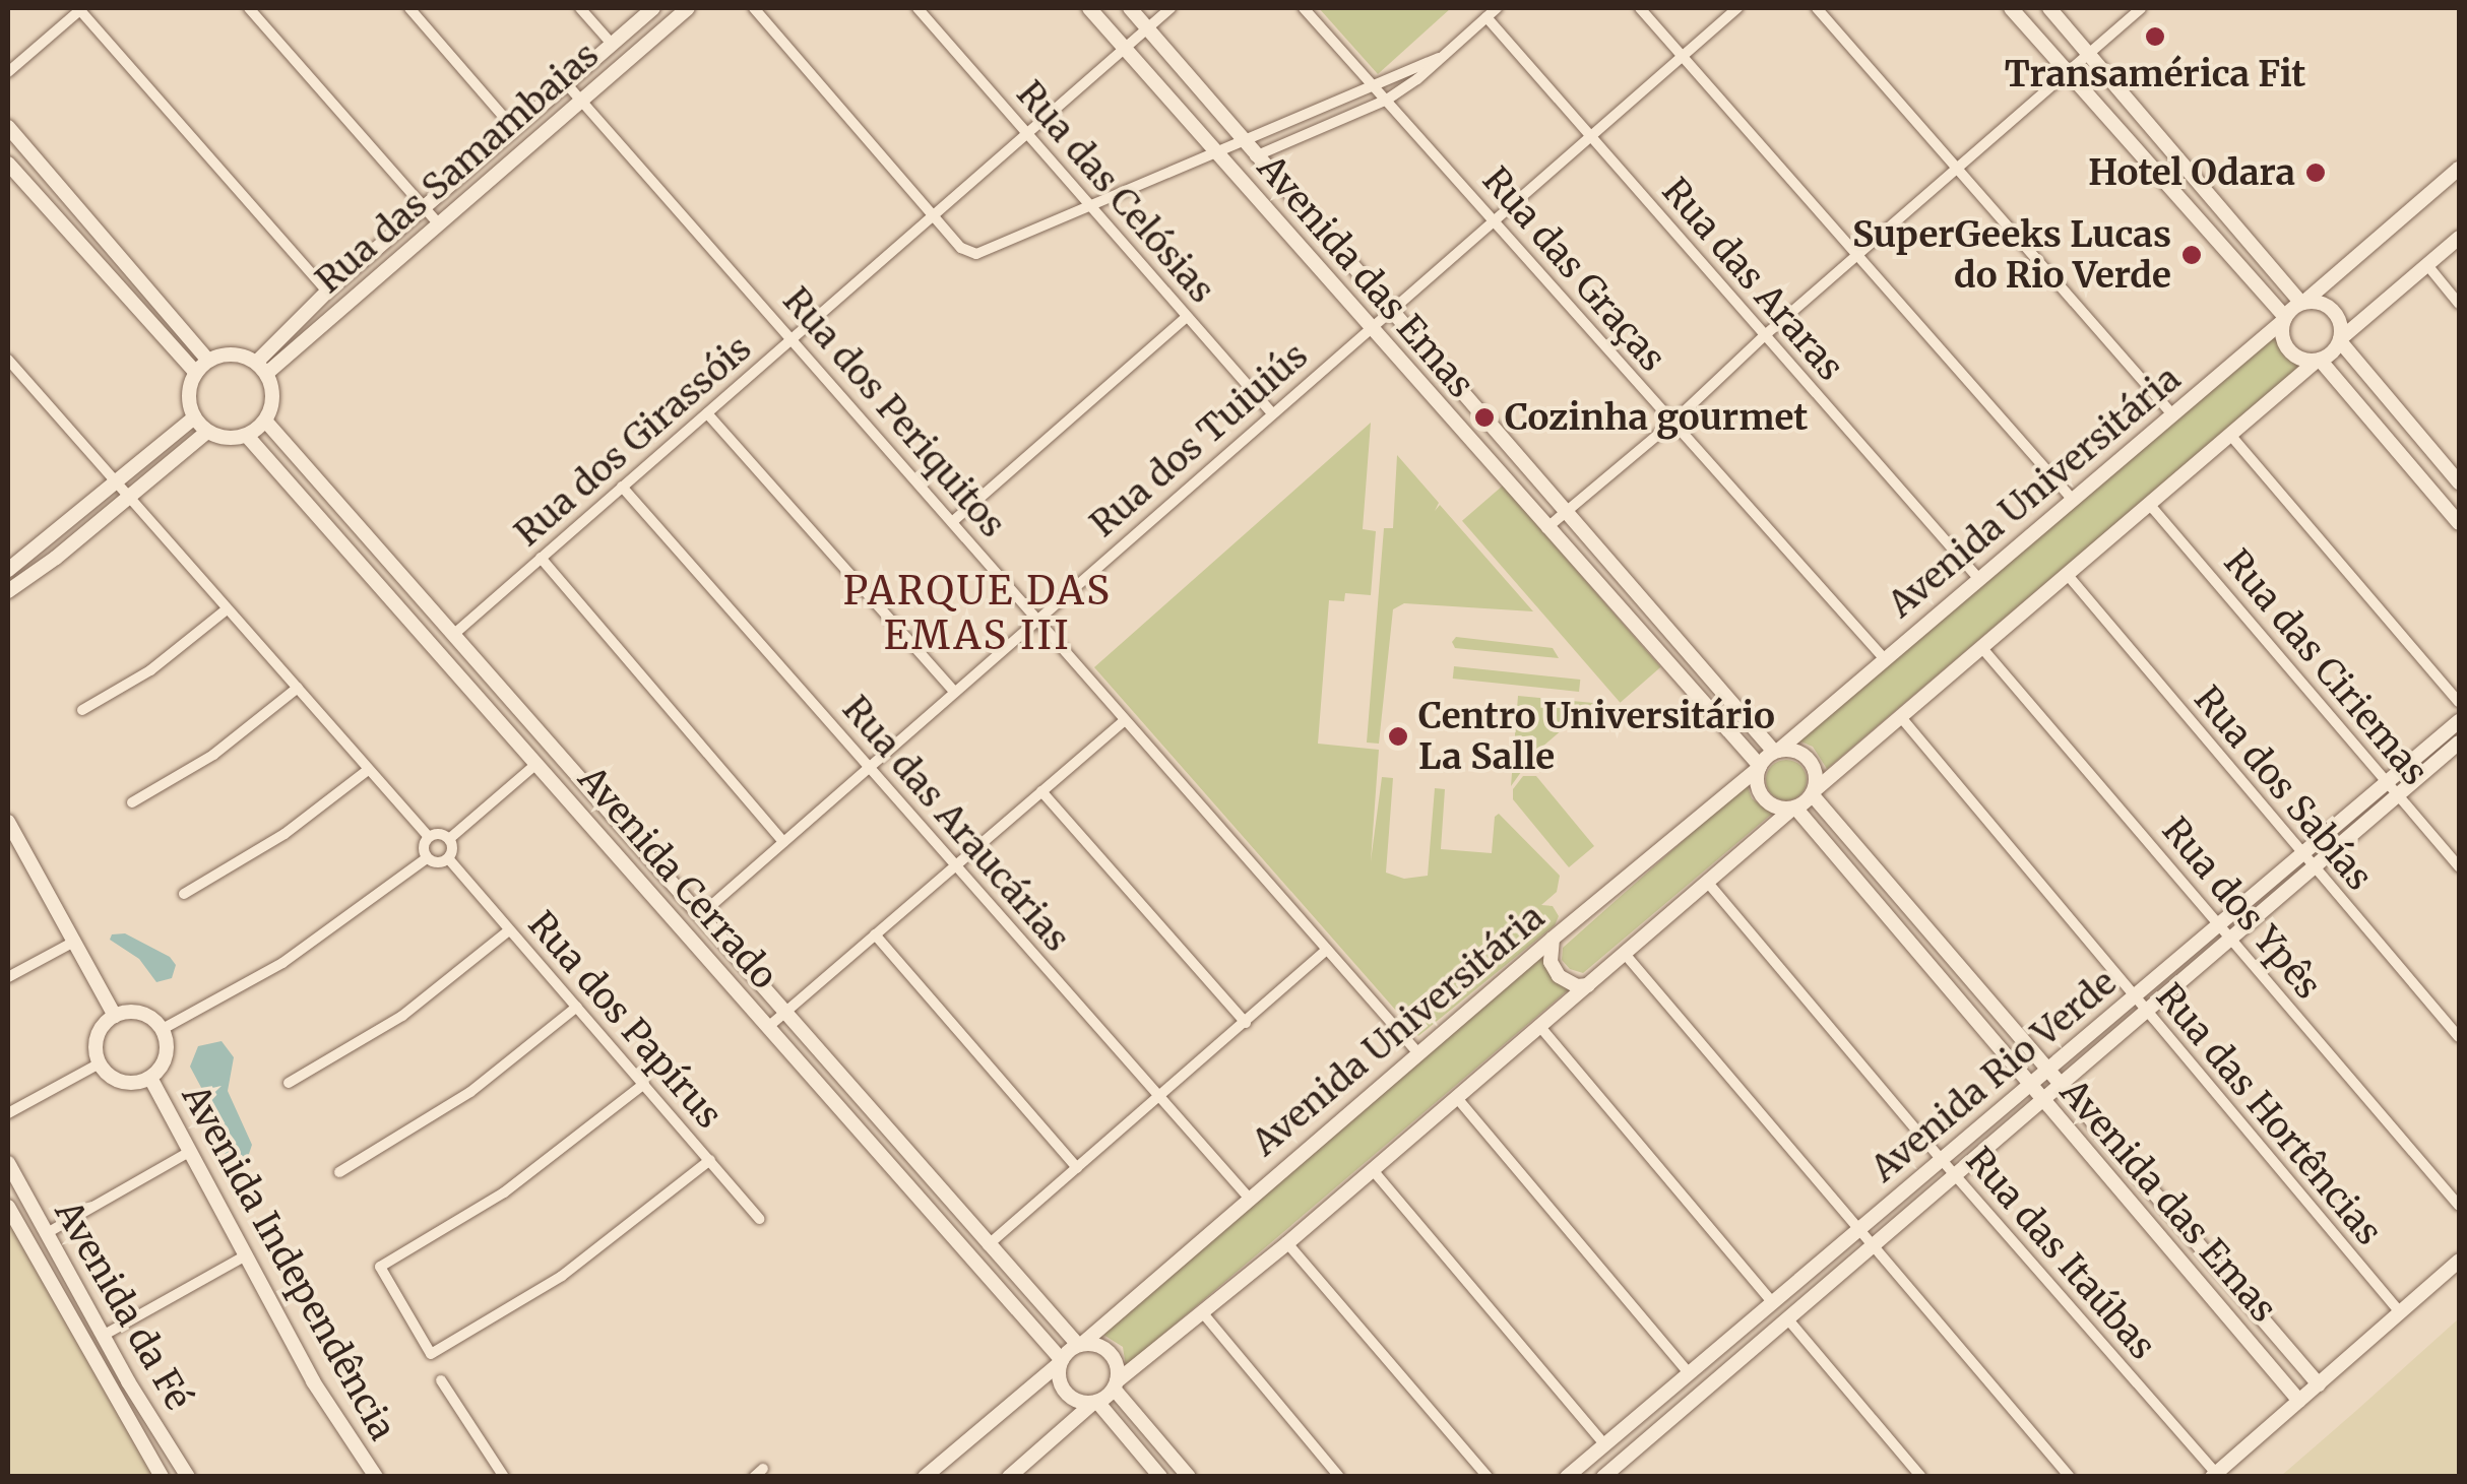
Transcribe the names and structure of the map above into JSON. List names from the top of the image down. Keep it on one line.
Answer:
{"streets":{"street":["Rua das Samambaias","Rua das Celósias","Rua das Graças","Avenida das Emas","Rua das Araras","Rua dos Periquitos","Rua dos Tuiuiús","Rua dos Girassóis","Avenida Universitária","Rua das Ciriemas","Rua dos Sabías","Rua das Araucárias","Avenida Cerrado","Rua dos Ypês","Rua dos Papírus","Avenida Rio Verde","Rua das Hortências","Rua das Itaúbas","Avenida Independência","Avenida da Fé"]},"crossings":[["Rua das Samambaias","Rua dos Periquitos"],["Rua das Samambaias","Avenida Cerrado"],["Rua das Celósias","Rua dos Tuiuiús"],["Rua das Celósias","Rua dos Girassóis"],["Rua das Graças","Rua dos Tuiuiús"],["Rua das Graças","Avenida Universitária"],["Avenida das Emas","Rua dos Tuiuiús"],["Avenida das Emas","Rua dos Girassóis"],["Avenida das Emas","Avenida Universitária"],["Avenida das Emas","Avenida Rio Verde"],["Rua das Araras","Rua dos Tuiuiús"],["Rua das Araras","Avenida Universitária"],["Rua dos Periquitos","Rua dos Tuiuiús"],["Rua dos Periquitos","Rua dos Girassóis"],["Rua dos Periquitos","Avenida Universitária"],["Rua dos Tuiuiús","Rua das Araucárias"],["Rua dos Tuiuiús","Avenida Cerrado"],["Rua dos Girassóis","Rua das Araucárias"],["Rua dos Girassóis","Avenida Cerrado"],["Avenida Universitária","Rua das Araucárias"],["Avenida Universitária","Avenida Cerrado"],["Rua das Ciriemas","Avenida Rio Verde"],["Rua dos Sabías","Avenida Rio Verde"],["Rua dos Ypês","Avenida Rio Verde"],["Avenida Rio Verde","Rua das Hortências"],["Avenida Rio Verde","Rua das Itaúbas"]],"districts":["PARQUE DAS EMAS III"],"places":["Transamérica Fit","Hotel Odara","SuperGeeks Lucas do Rio Verde","Cozinha gourmet","Centro Universitário La Salle"]}
